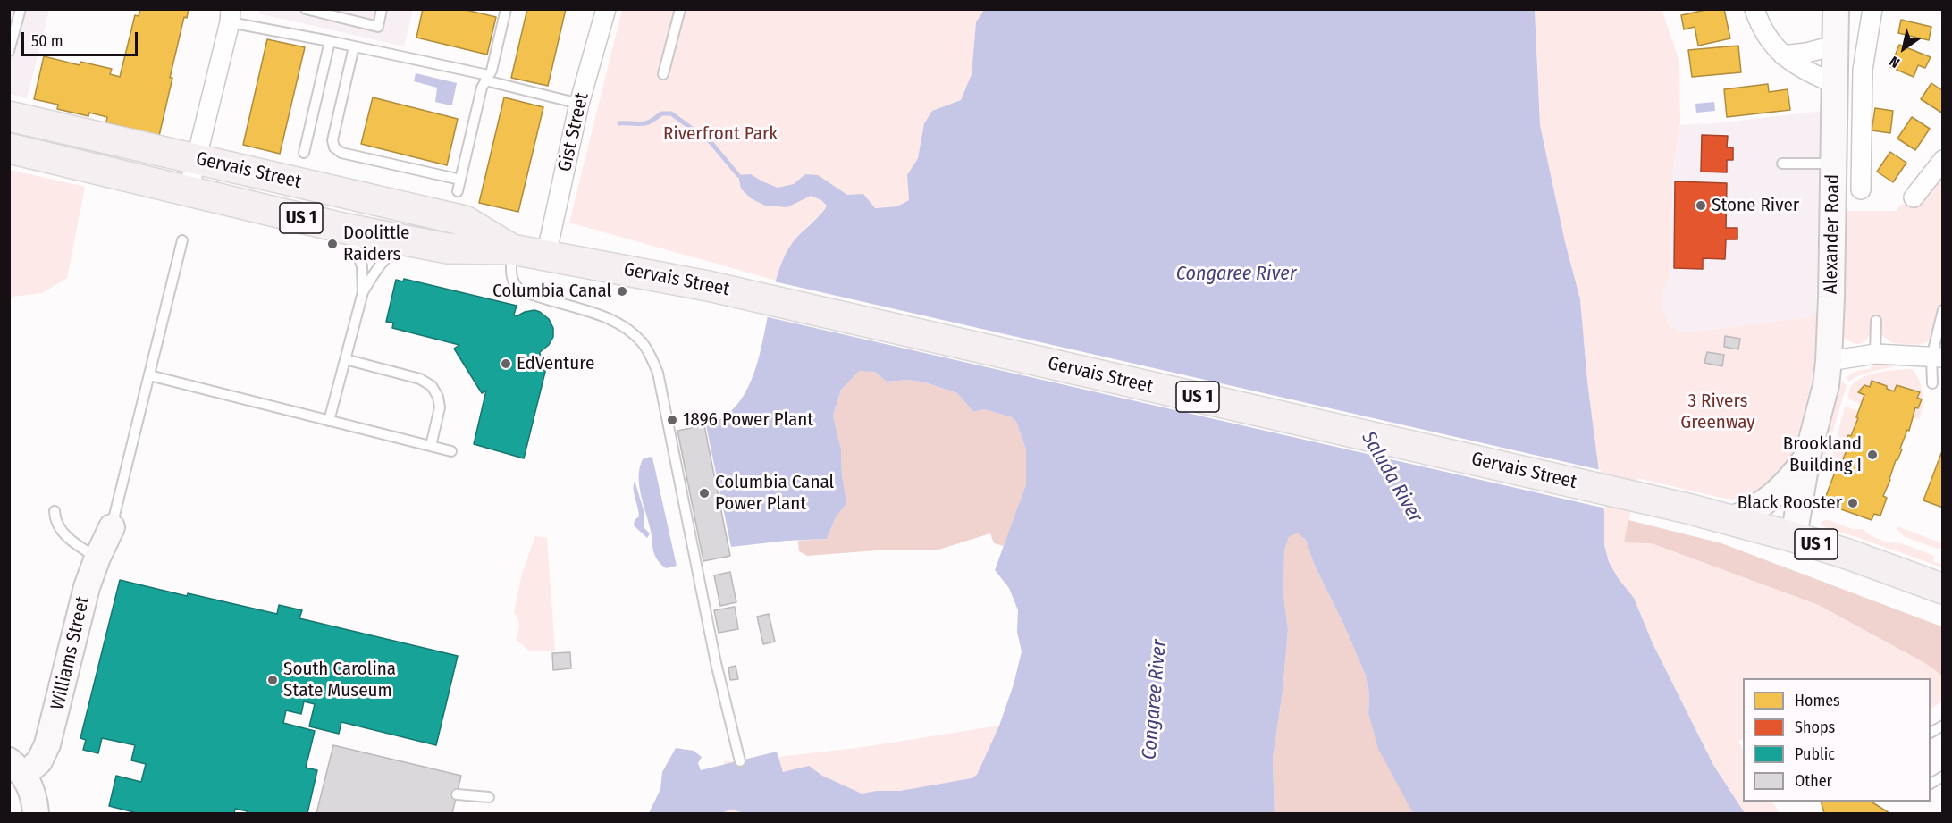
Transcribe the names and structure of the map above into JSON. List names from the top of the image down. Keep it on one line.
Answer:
{"streets":{"main road":["Gervais Street","US 1"],"street":["Gist Street","Alexander Road","Williams Street"]},"crossings":[["Gist Street","Gervais Street"],["Gervais Street","US 1"],["Gervais Street","Alexander Road"],["US 1","Alexander Road"]],"water":["Congaree River","Saluda River"],"parks":["Riverfront Park","3 Rivers Greenway"],"places":["Stone River","Doolittle Raiders","Columbia Canal","EdVenture","1896 Power Plant","Brookland Building I","Columbia Canal Power Plant","Black Rooster","South Carolina State Museum"],"legend":["Homes","Shops","Public","Other"],"scale_bar":"50 m","north":"bottom left"}
